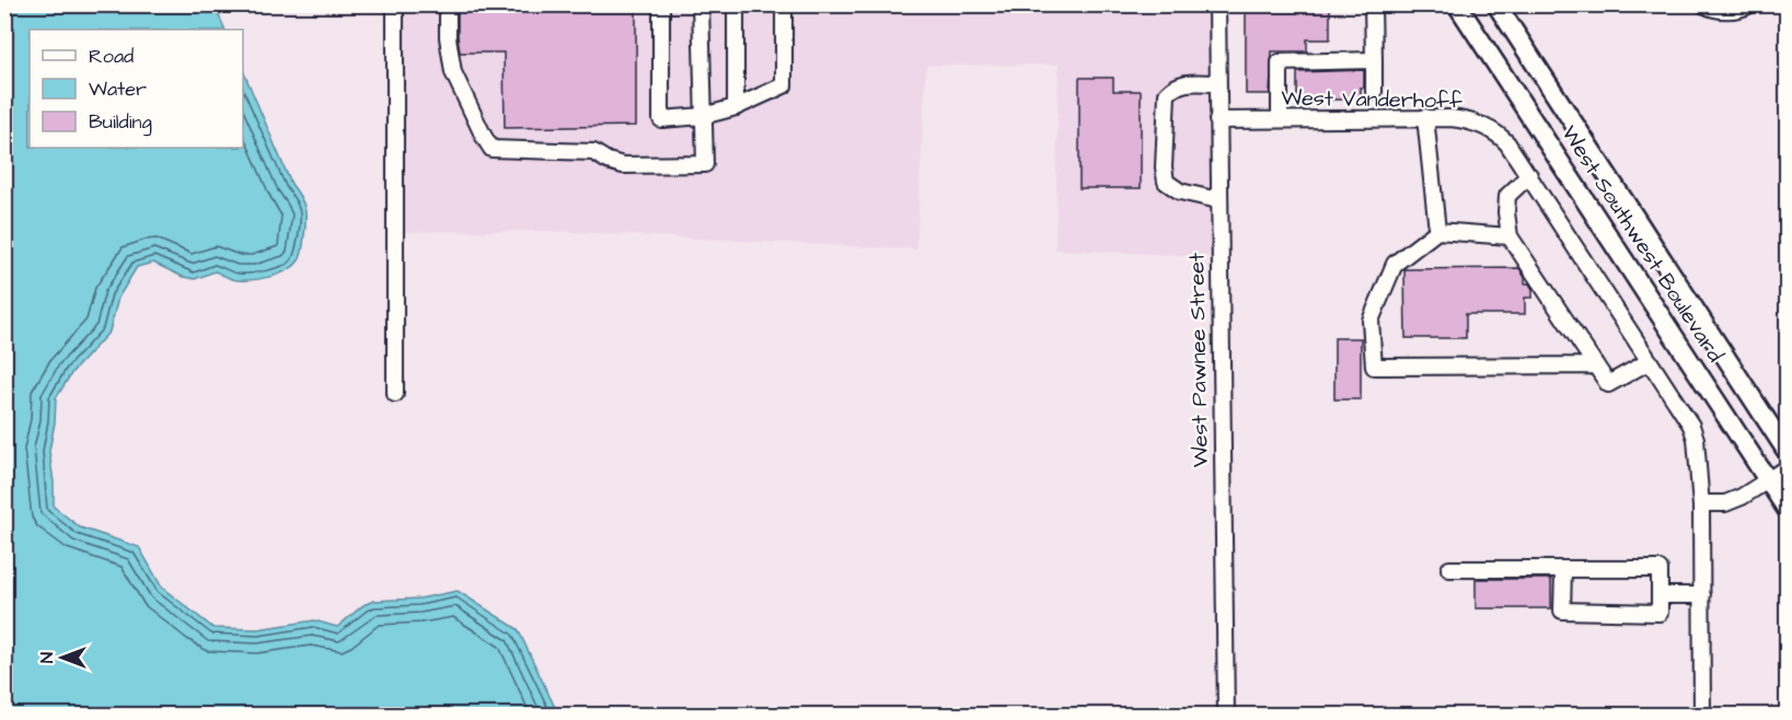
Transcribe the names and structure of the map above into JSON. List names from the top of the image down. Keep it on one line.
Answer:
{"streets":{"main road":["West Southwest Boulevard"],"street":["West Vanderhoff","West Pawnee Street"]},"crossings":[["West Vanderhoff","West Pawnee Street"]],"legend":["Road","Water","Building"],"north":"left"}
